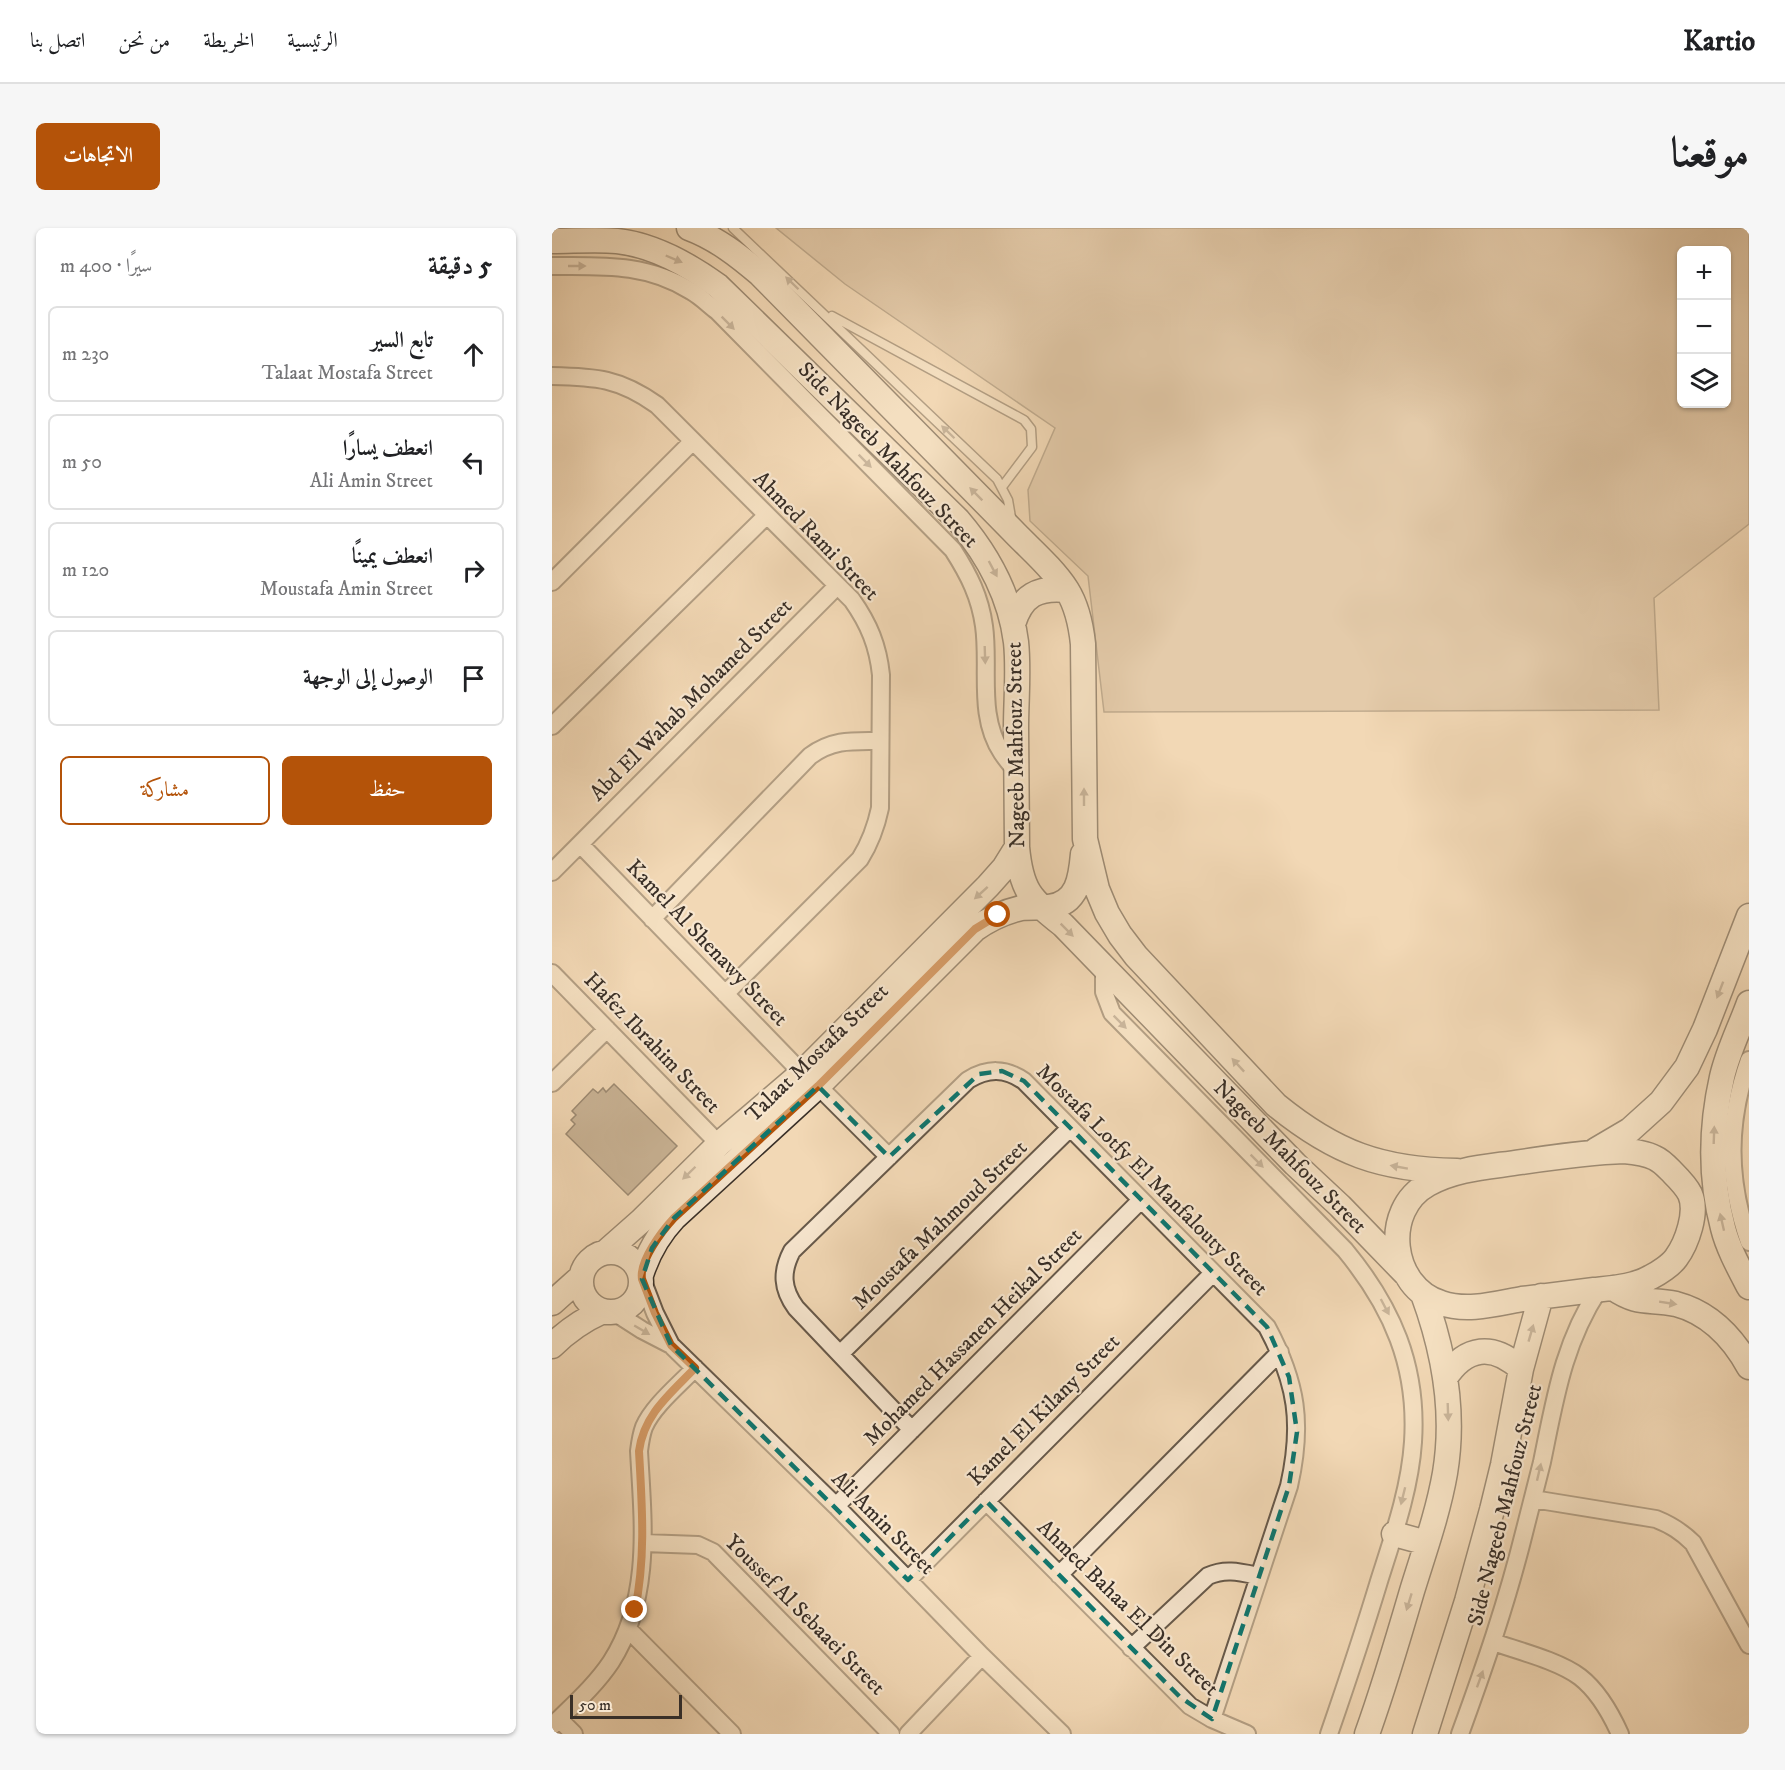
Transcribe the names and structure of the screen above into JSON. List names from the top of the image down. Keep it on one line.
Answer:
{"streets":{"street":["Side Nageeb Mahfouz Street","Ahmed Rami Street","Abd El Wahab Mohamed Street","Nageeb Mahfouz Street","Kamel Al Shenawy Street","Hafez Ibrahim Street","Talaat Mostafa Street","Mostafa Lotfy El Manfalouty Street","Moustafa Mahmoud Street","Mohamed Hassanen Heikal Street","Kamel El Kilany Street","Ali Amin Street","Ahmed Bahaa El Din Street","Youssef Al Sebaaei Street"]},"crossings":[["Side Nageeb Mahfouz Street","Nageeb Mahfouz Street"],["Ahmed Rami Street","Abd El Wahab Mohamed Street"],["Ahmed Rami Street","Kamel Al Shenawy Street"],["Abd El Wahab Mohamed Street","Kamel Al Shenawy Street"],["Nageeb Mahfouz Street","Talaat Mostafa Street"],["Kamel Al Shenawy Street","Talaat Mostafa Street"],["Kamel Al Shenawy Street","Mostafa Lotfy El Manfalouty Street"],["Hafez Ibrahim Street","Talaat Mostafa Street"],["Talaat Mostafa Street","Ali Amin Street"],["Mostafa Lotfy El Manfalouty Street","Moustafa Mahmoud Street"],["Mostafa Lotfy El Manfalouty Street","Mohamed Hassanen Heikal Street"],["Mostafa Lotfy El Manfalouty Street","Kamel El Kilany Street"],["Mostafa Lotfy El Manfalouty Street","Ahmed Bahaa El Din Street"],["Mohamed Hassanen Heikal Street","Ali Amin Street"],["Kamel El Kilany Street","Ali Amin Street"],["Kamel El Kilany Street","Ahmed Bahaa El Din Street"]],"scale_bar":"50 m","page":{"header":"Kartio","nav":["الرئيسية","الخريطة","من نحن","اتصل بنا"],"title":"موقعنا","buttons":["الاتجاهات",["حفظ","مشاركة"]],"heading":["5 دقيقة","سيرًا · 400 m"],"map_buttons":["+","−"],"list":[["تابع السير","Talaat Mostafa Street","230 m"],["انعطف يسارًا","Ali Amin Street","50 m"],["انعطف يمينًا","Moustafa Amin Street","120 m"],"الوصول إلى الوجهة"],"scale":"50 m"}}
